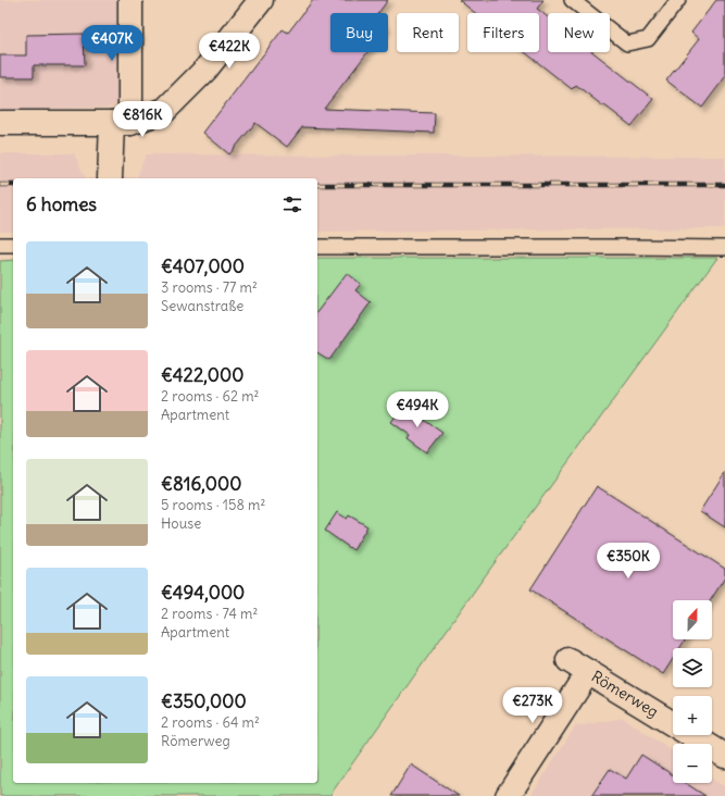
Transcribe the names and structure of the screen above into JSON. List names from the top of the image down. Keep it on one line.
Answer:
{"streets":{"street":["Römerweg"]},"north":"top","page":{"chip":["Buy","Rent","Filters","New"],"price":["€407K","€422K","€816K","€494K","€350K","€273K"],"heading":"6 homes","list":[{"name":"€407,000","note":"3 rooms · 77 m² · Sewanstraße"},{"name":"€422,000","note":"2 rooms · 62 m² · Apartment"},{"name":"€816,000","note":"5 rooms · 158 m² · House"},{"name":"€494,000","note":"2 rooms · 74 m² · Apartment"},{"name":"€350,000","note":"2 rooms · 64 m² · Römerweg"}],"map_buttons":["+","−"]}}
